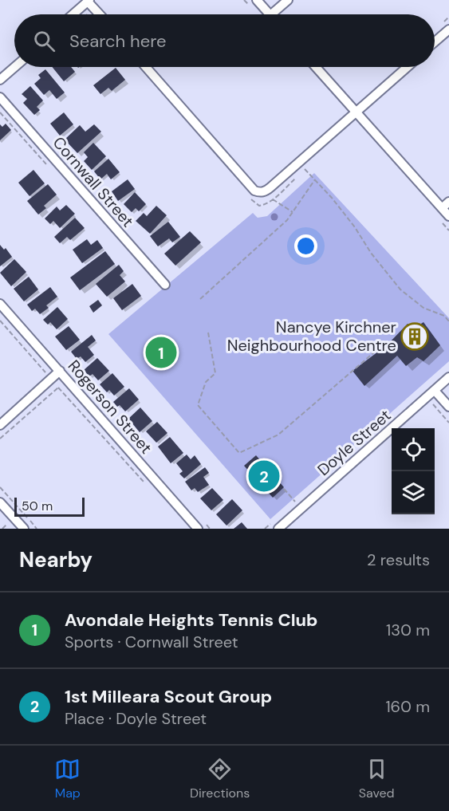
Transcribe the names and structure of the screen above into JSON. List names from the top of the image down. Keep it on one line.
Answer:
{"streets":{"street":["Cornwall Street","Rogerson Street","Doyle Street"]},"places":{"building":["Nancye Kirchner Neighbourhood Centre"]},"scale_bar":"50 m","page":{"search":"Search here","pins":["1","2"],"scale":"50 m","heading":["Nearby","2 results"],"list":[{"mark":"1","name":"Avondale Heights Tennis Club","note":"Sports · Cornwall Street","value":"130 m"},{"mark":"2","name":"1st Milleara Scout Group","note":"Place · Doyle Street","value":"160 m"}],"nav":["Map","Directions","Saved"]}}
